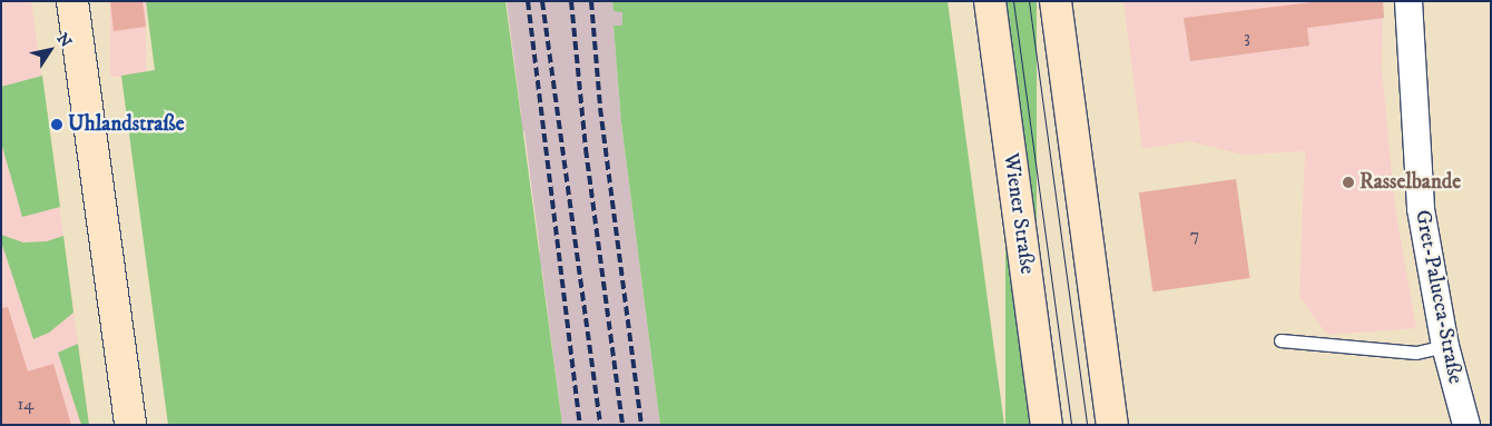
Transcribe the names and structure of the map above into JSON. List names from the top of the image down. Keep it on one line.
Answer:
{"streets":{"main road":["Wiener Straße"],"street":["Gret-Palucca-Straße"]},"places":["Uhlandstraße","Rasselbande"],"house_numbers":["3","7","14"],"north":"top right"}
